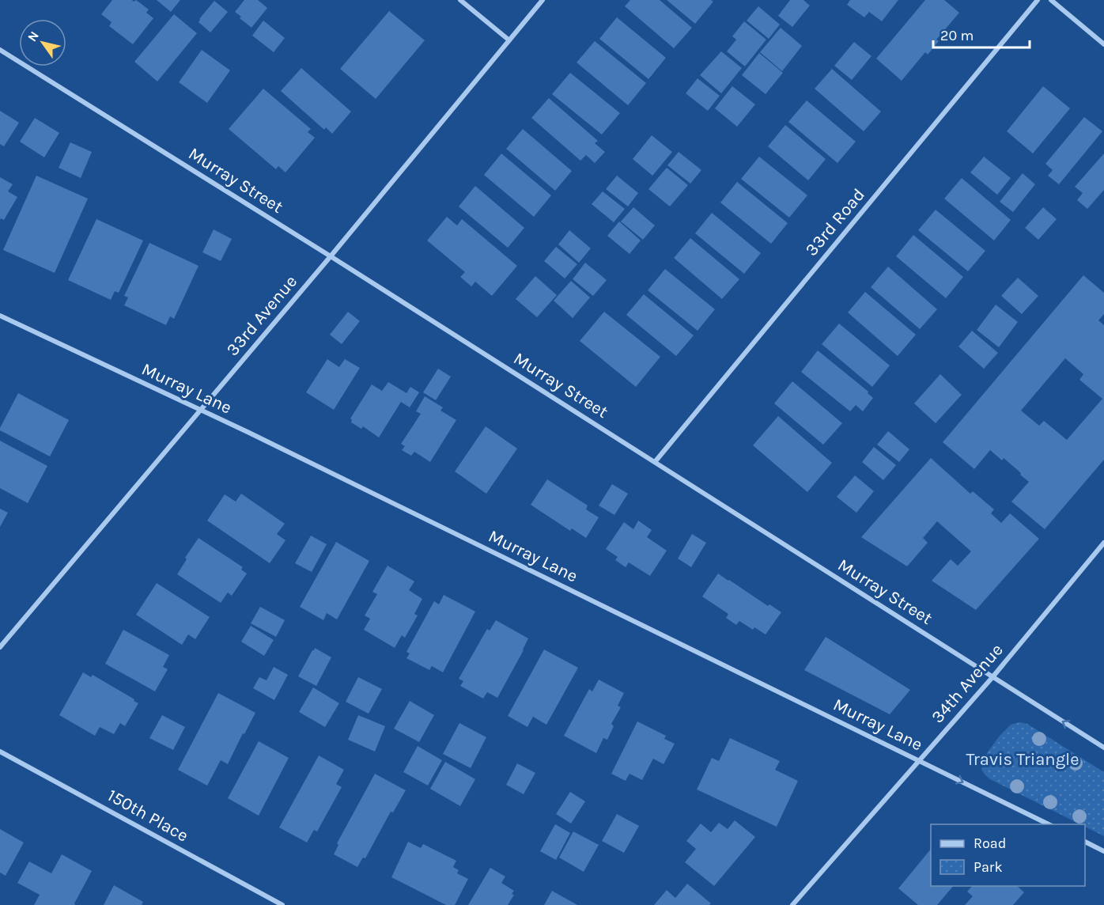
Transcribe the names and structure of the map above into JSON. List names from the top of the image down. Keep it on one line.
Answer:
{"streets":{"street":["Murray Street","33rd Road","33rd Avenue","Murray Lane","34th Avenue","150th Place"]},"crossings":[["Murray Street","33rd Road"],["Murray Street","33rd Avenue"],["Murray Street","34th Avenue"],["33rd Avenue","Murray Lane"],["Murray Lane","34th Avenue"]],"parks":["Travis Triangle"],"legend":["Road","Park"],"scale_bar":"20 m","north":"top left"}
